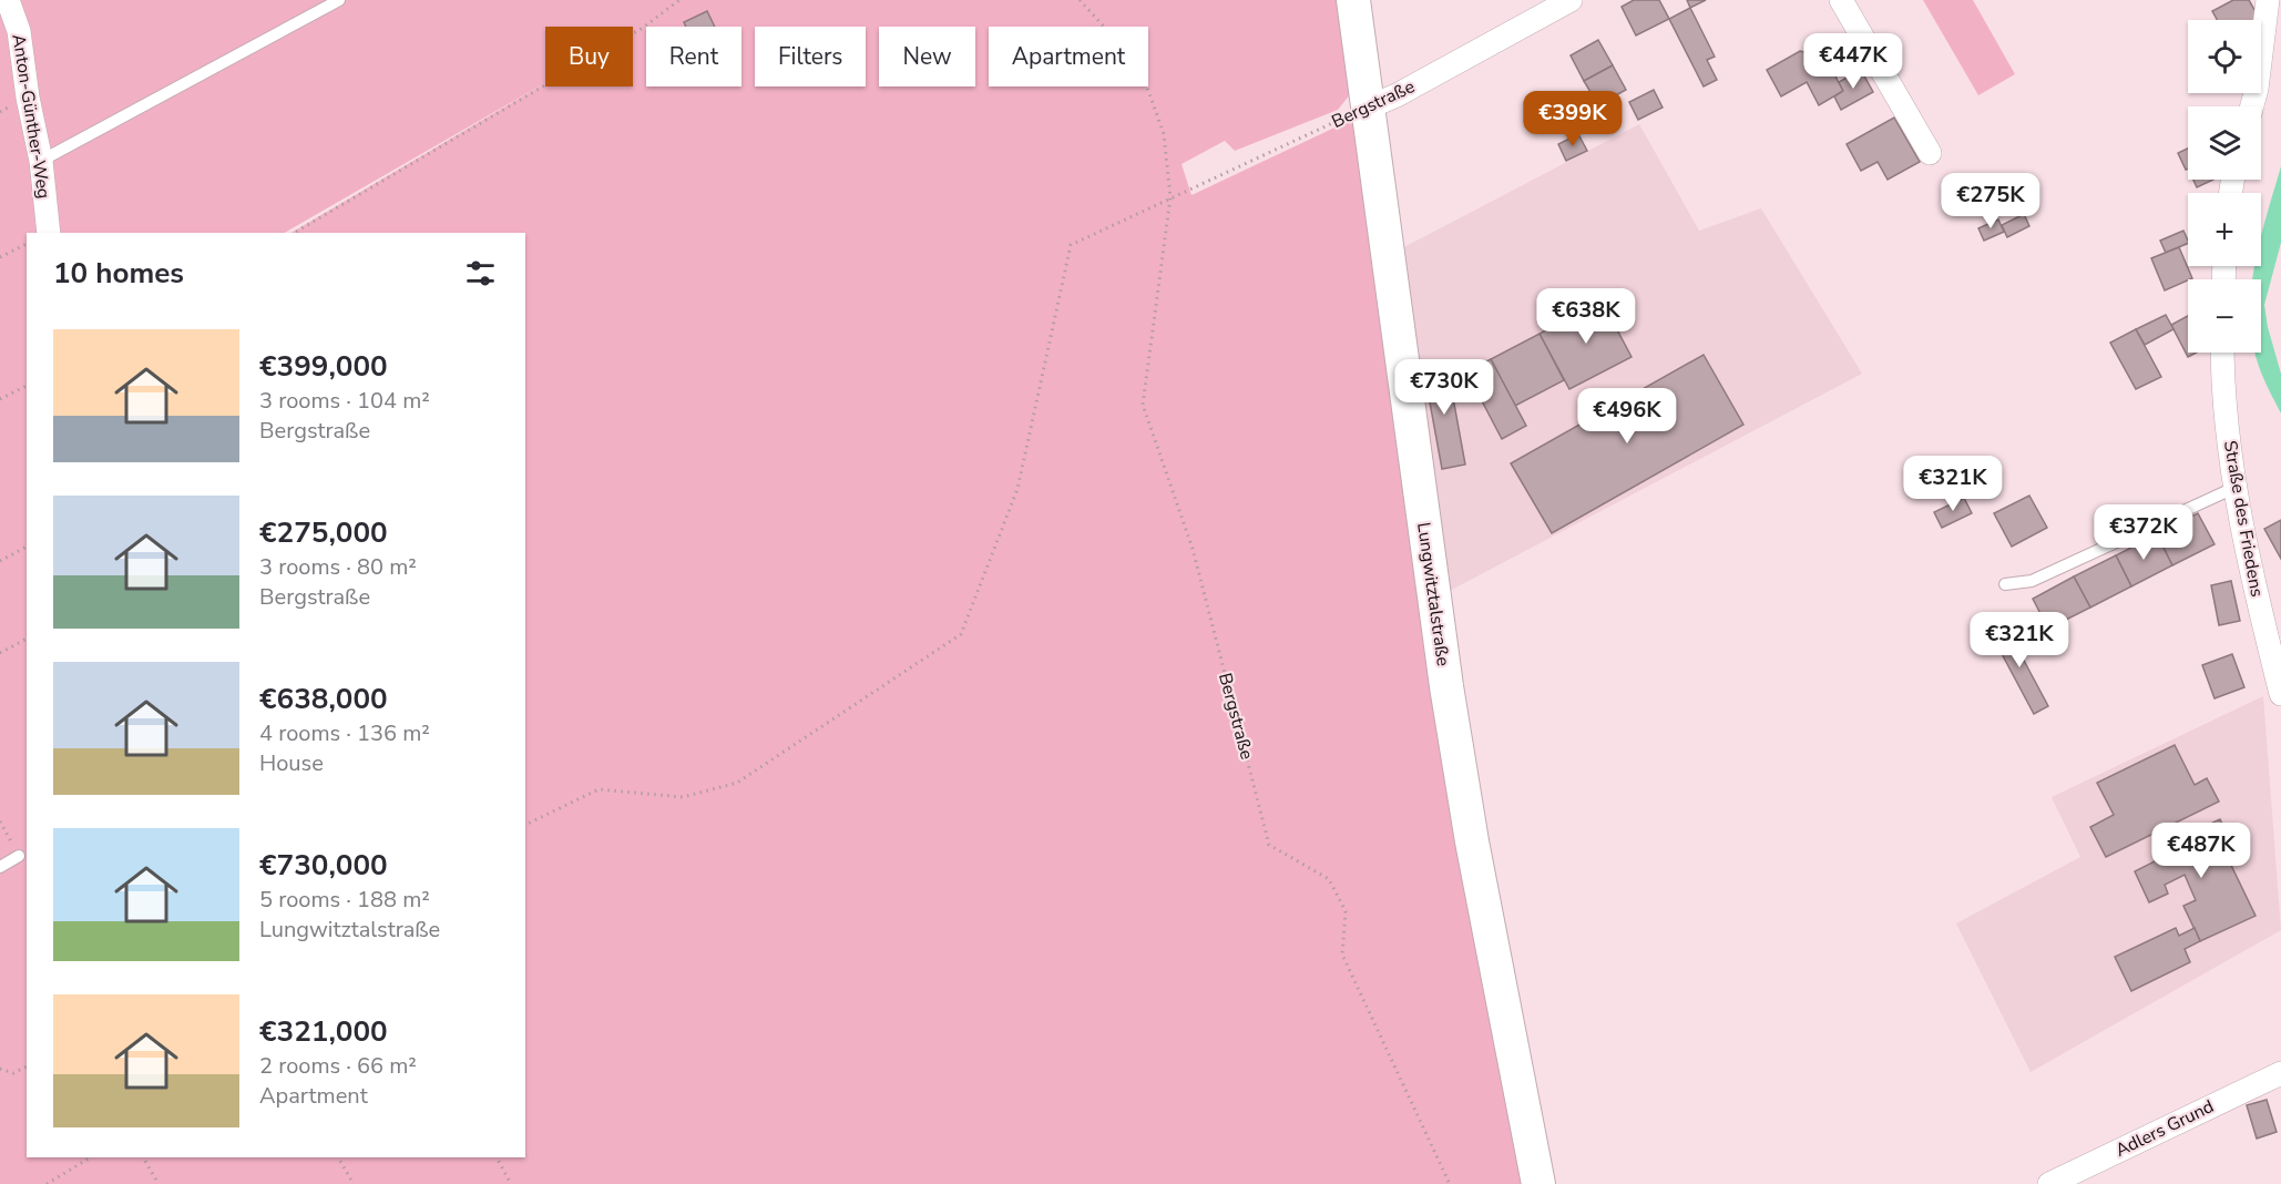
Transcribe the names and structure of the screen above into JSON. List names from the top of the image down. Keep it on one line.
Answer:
{"streets":{"main road":["Lungwitztalstraße"],"street":["Bergstraße","Anton-Günther-Weg","Straße des Friedens","Adlers Grund"]},"crossings":[["Bergstraße","Lungwitztalstraße"]],"page":{"map_buttons":["+","−"],"chip":["Buy","Rent","Filters","New","Apartment"],"price":["€447K","€399K","€275K","€638K","€730K","€496K","€321K","€372K","€321K","€487K"],"heading":"10 homes","list":[{"name":"€399,000","note":"3 rooms · 104 m² · Bergstraße"},{"name":"€275,000","note":"3 rooms · 80 m² · Bergstraße"},{"name":"€638,000","note":"4 rooms · 136 m² · House"},{"name":"€730,000","note":"5 rooms · 188 m² · Lungwitztalstraße"},{"name":"€321,000","note":"2 rooms · 66 m² · Apartment"}]}}
